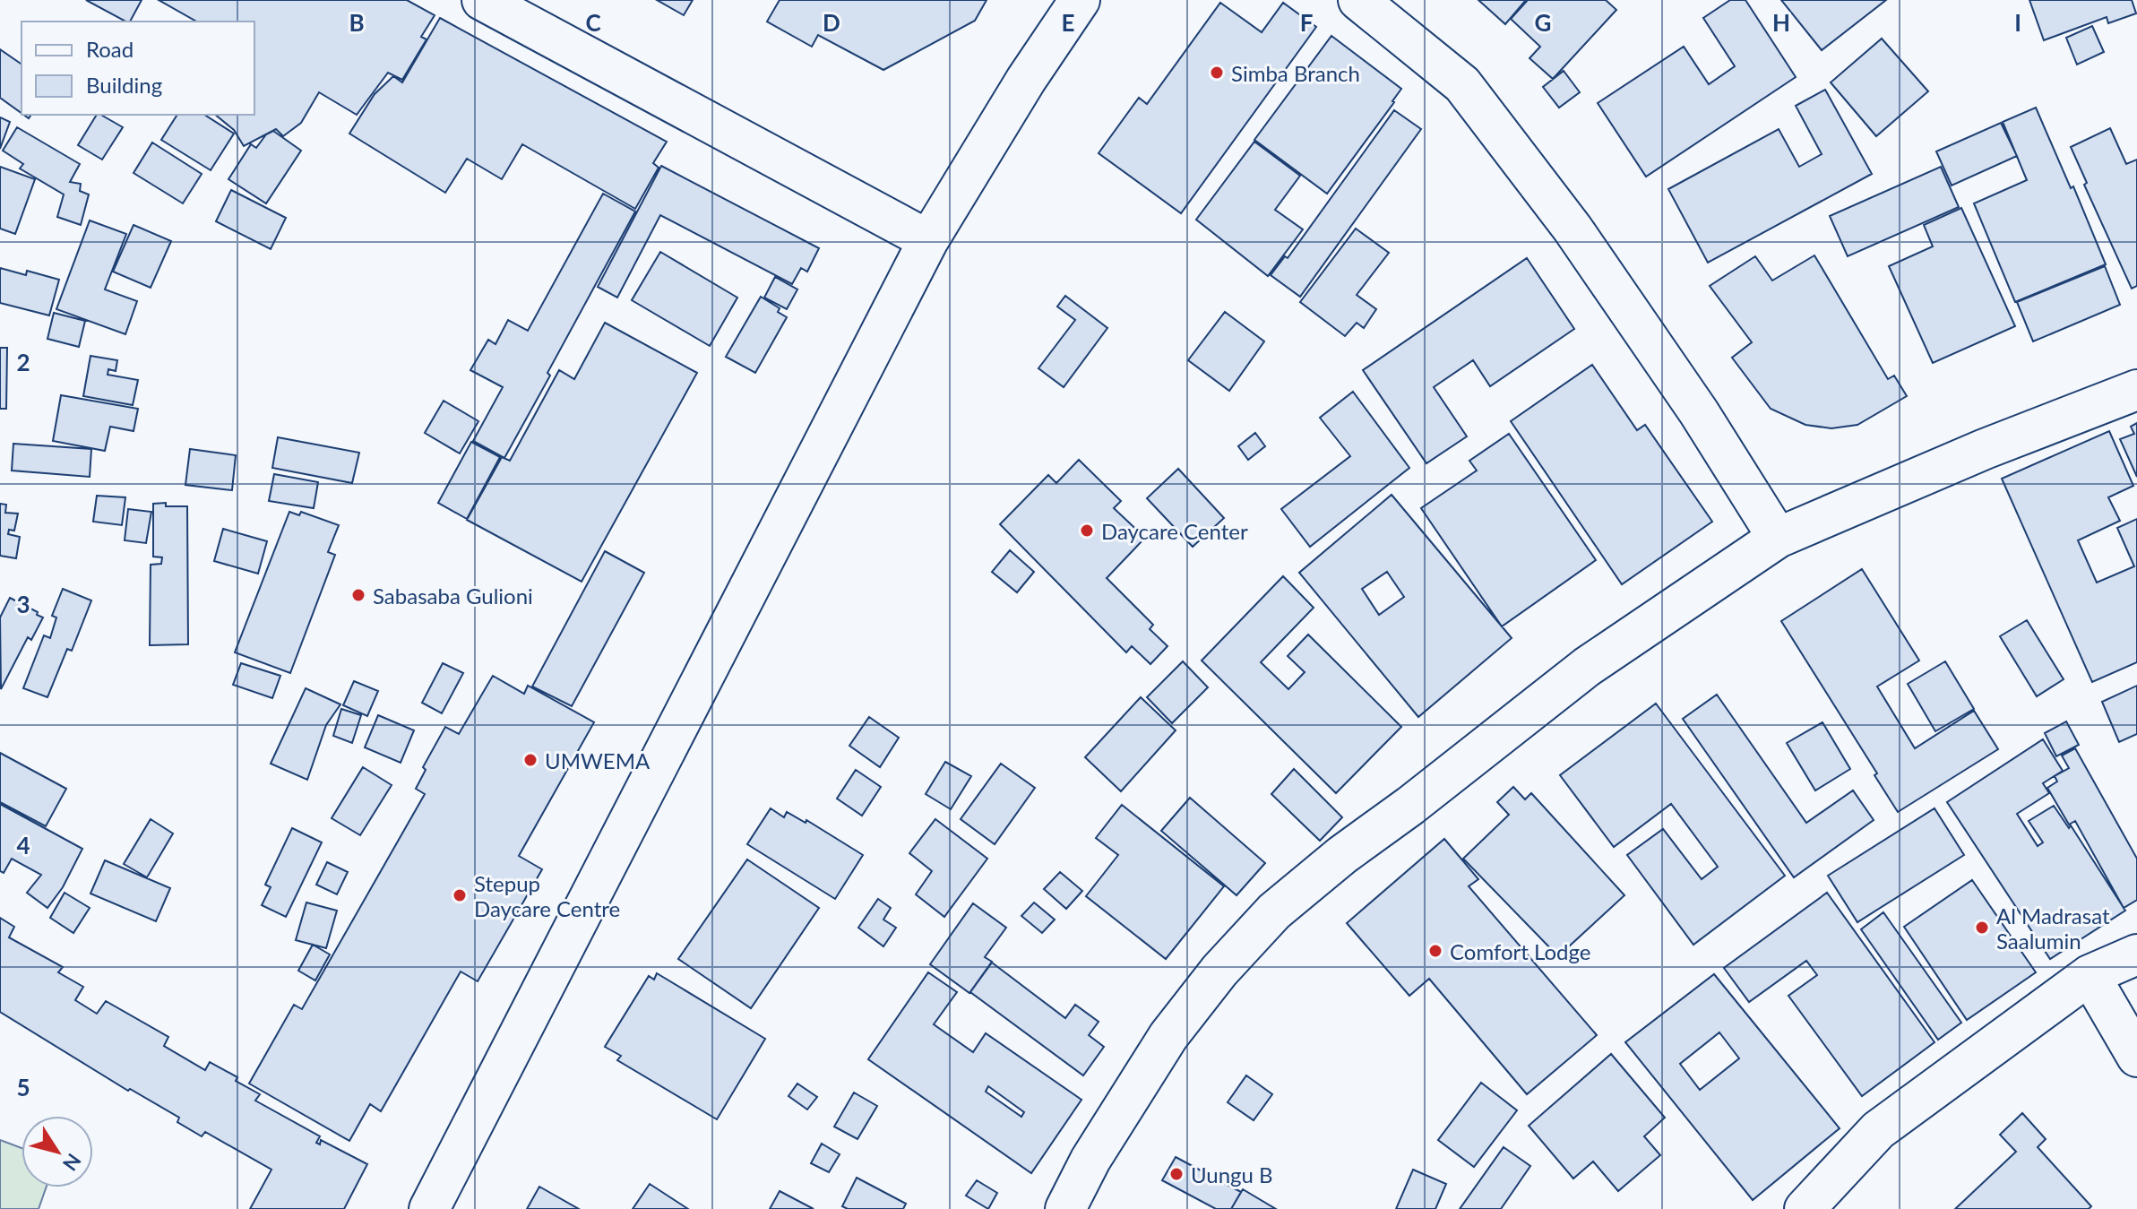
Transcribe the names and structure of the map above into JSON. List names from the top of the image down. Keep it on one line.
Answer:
{"places":["Simba Branch","Daycare Center","Sabasaba Gulioni","UMWEMA","Stepup Daycare Centre","Al Madrasat Saalumin","Comfort Lodge","Uungu B"],"legend":["Road","Building"],"north":"bottom right","grid":{"columns":["B","C","D","E","F","G","H","I"],"rows":["2","3","4","5"]}}
